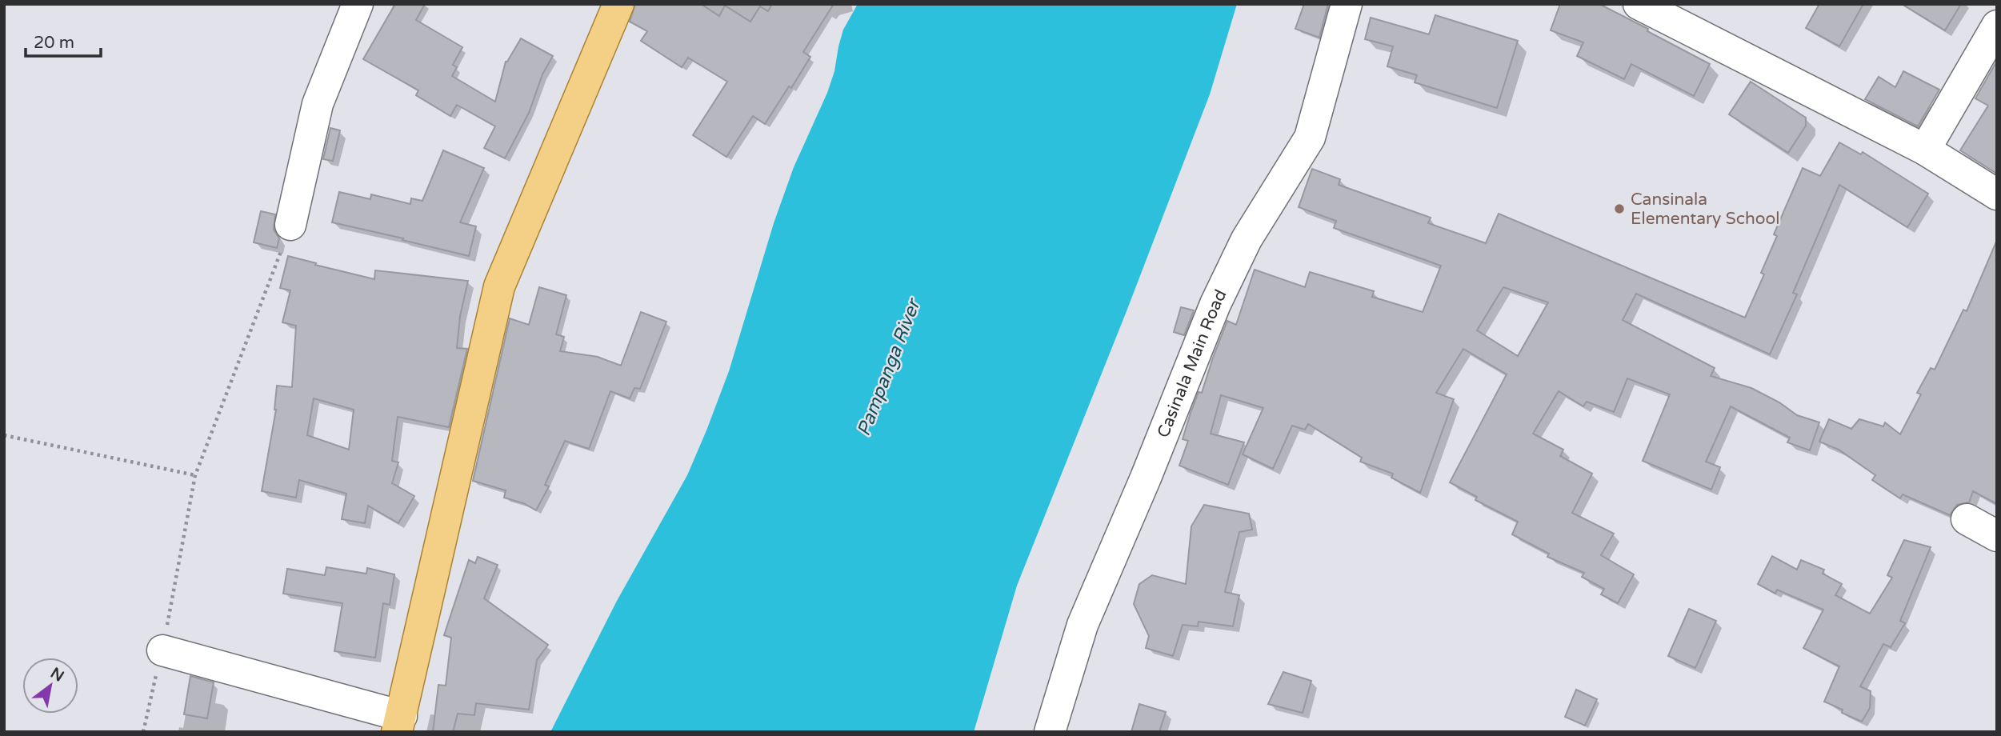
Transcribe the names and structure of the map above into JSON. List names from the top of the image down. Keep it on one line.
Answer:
{"streets":{"street":["Casinala Main Road"]},"water":["Pampanga River"],"places":["Cansinala Elementary School"],"scale_bar":"20 m","north":"top right"}
